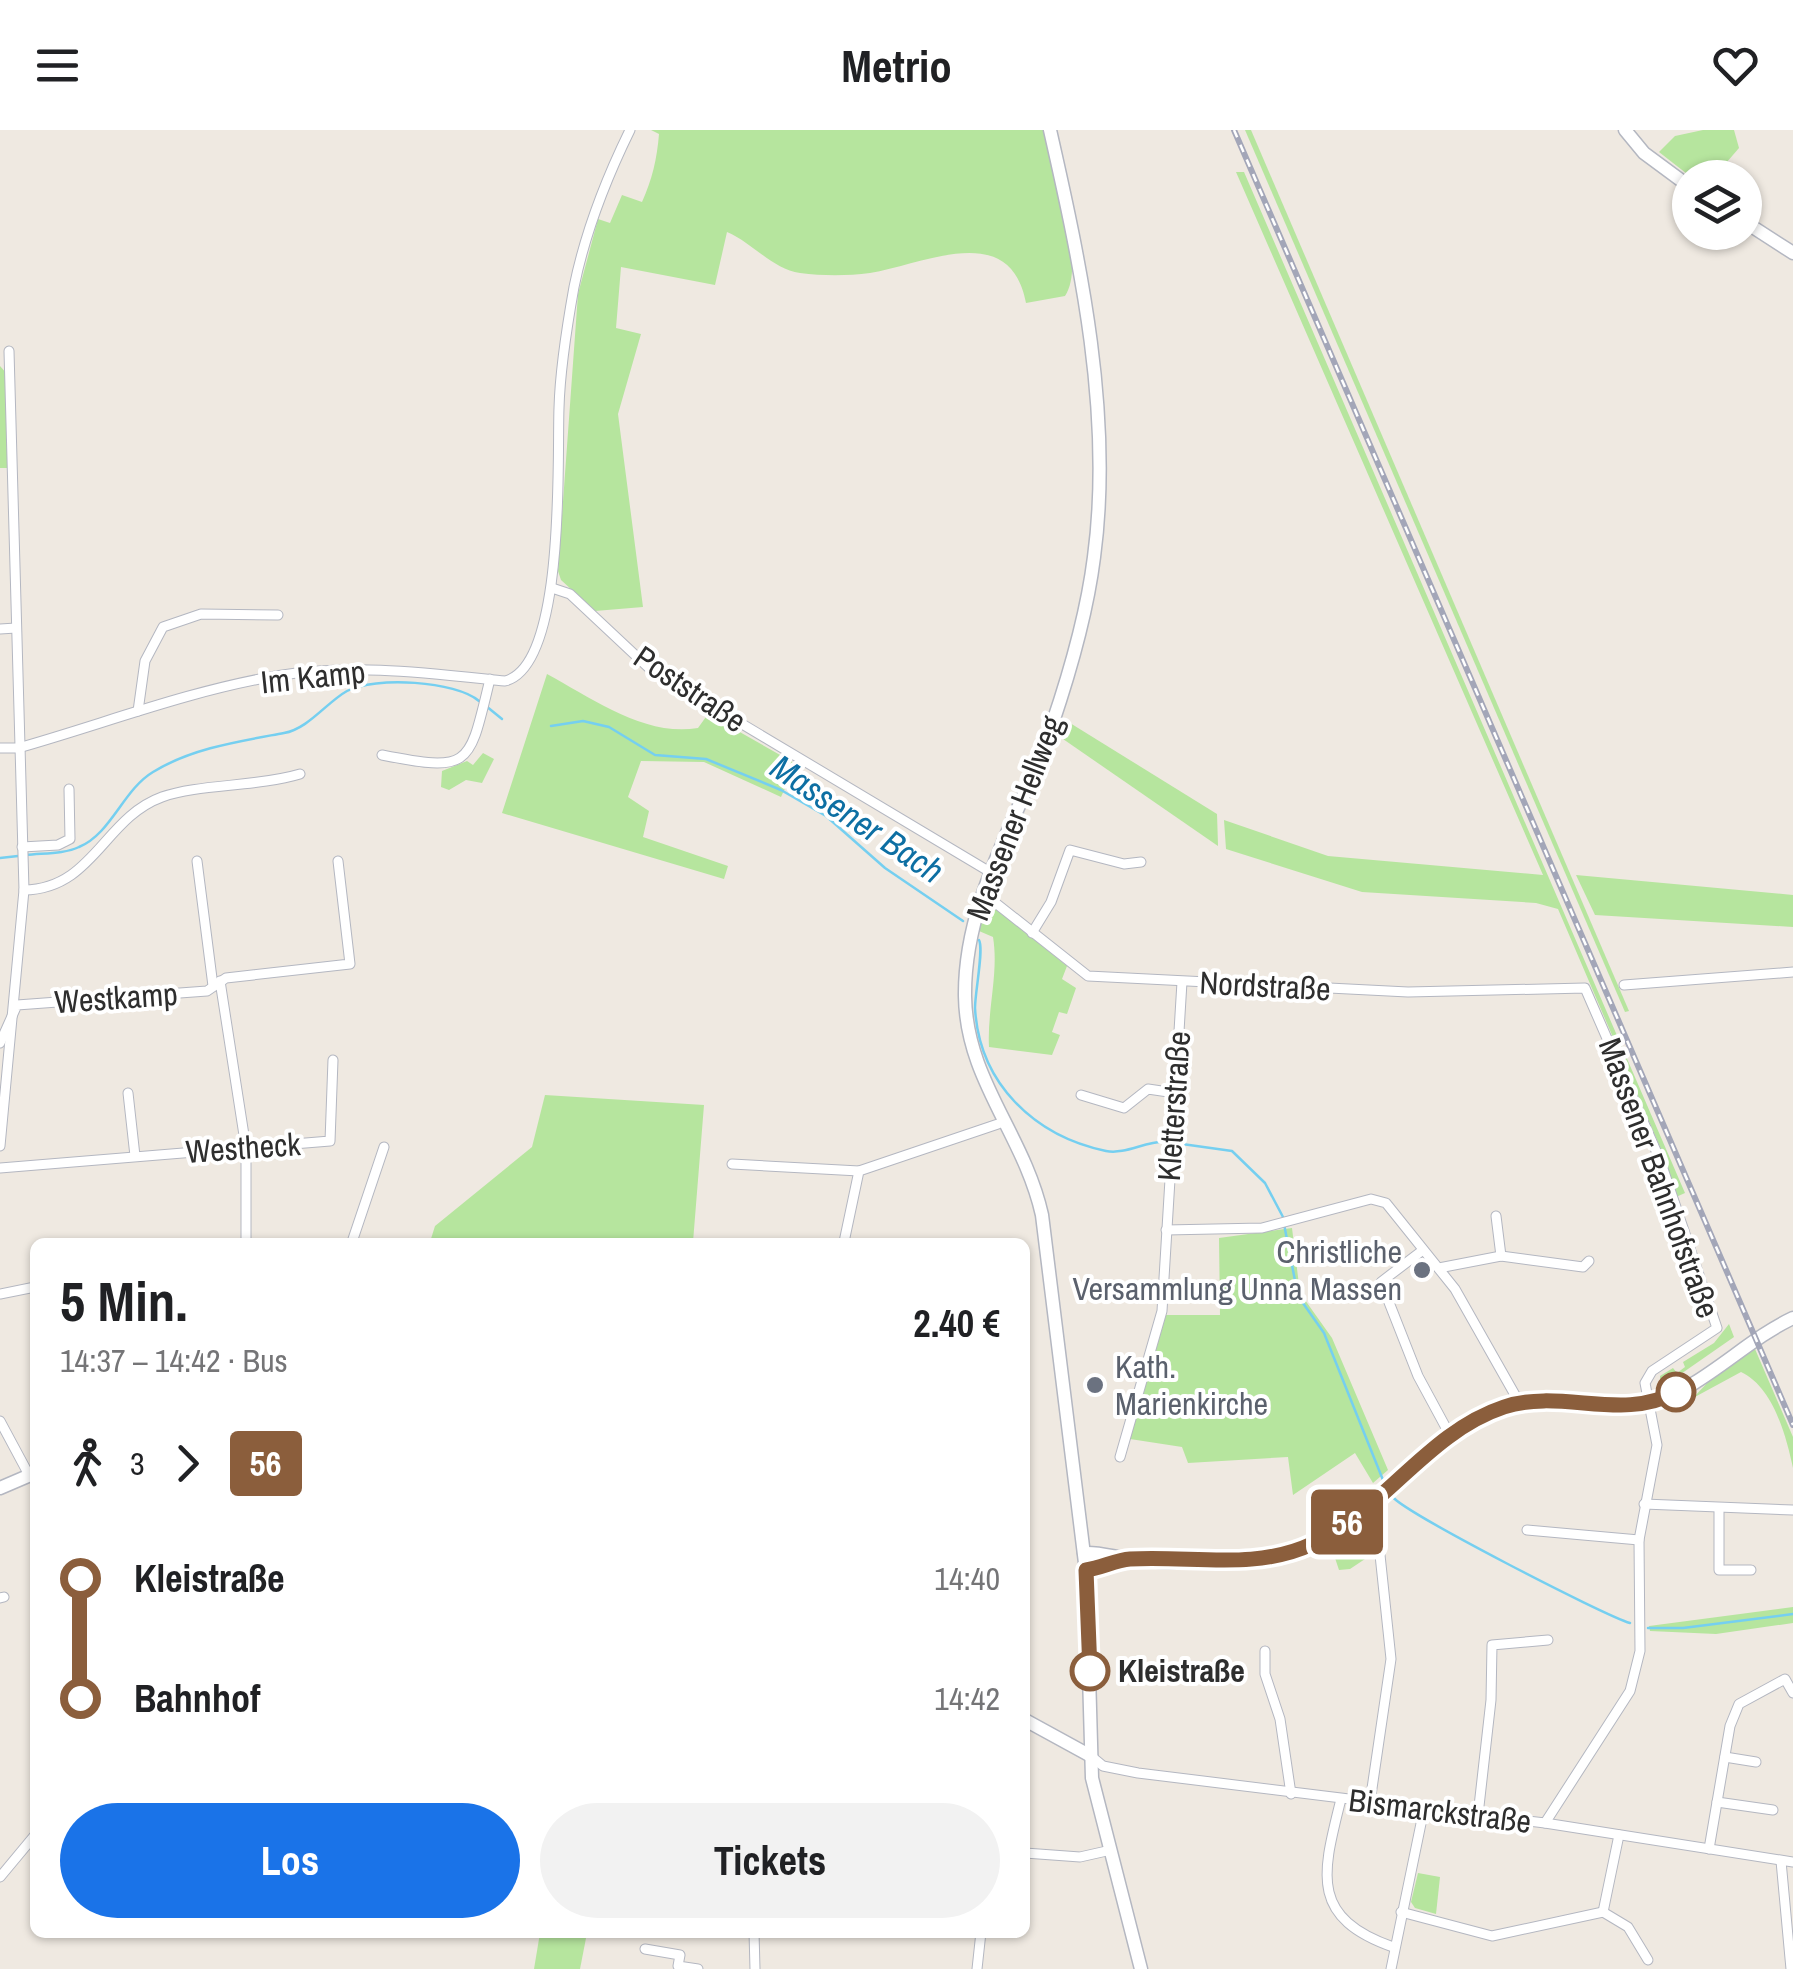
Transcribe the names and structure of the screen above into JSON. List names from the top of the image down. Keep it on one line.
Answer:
{"streets":{"main road":["Massener Hellweg","Massener Bahnhofstraße"],"street":["Im Kamp","Poststraße","Nordstraße","Westkamp","Kletterstraße","Westheck","Bismarckstraße"]},"crossings":[["Im Kamp","Poststraße"],["Poststraße","Massener Hellweg"],["Massener Hellweg","Nordstraße"],["Massener Hellweg","Massener Bahnhofstraße"],["Massener Hellweg","Bismarckstraße"],["Nordstraße","Kletterstraße"],["Nordstraße","Massener Bahnhofstraße"],["Kletterstraße","Massener Bahnhofstraße"]],"water":["Massener Bach"],"places":["Christliche Versammlung Unna Massen","Kath. Marienkirche","Kleistraße"],"lines":["bus line 56"],"page":{"header":"Metrio","on_map":"56","heading":["5 Min.","14:37 – 14:42 · Bus","2.40 €"],"legs":["3","56"],"list":[{"name":"Kleistraße","value":"14:40"},{"name":"Bahnhof","value":"14:42"}],"buttons":["Los","Tickets"]}}
